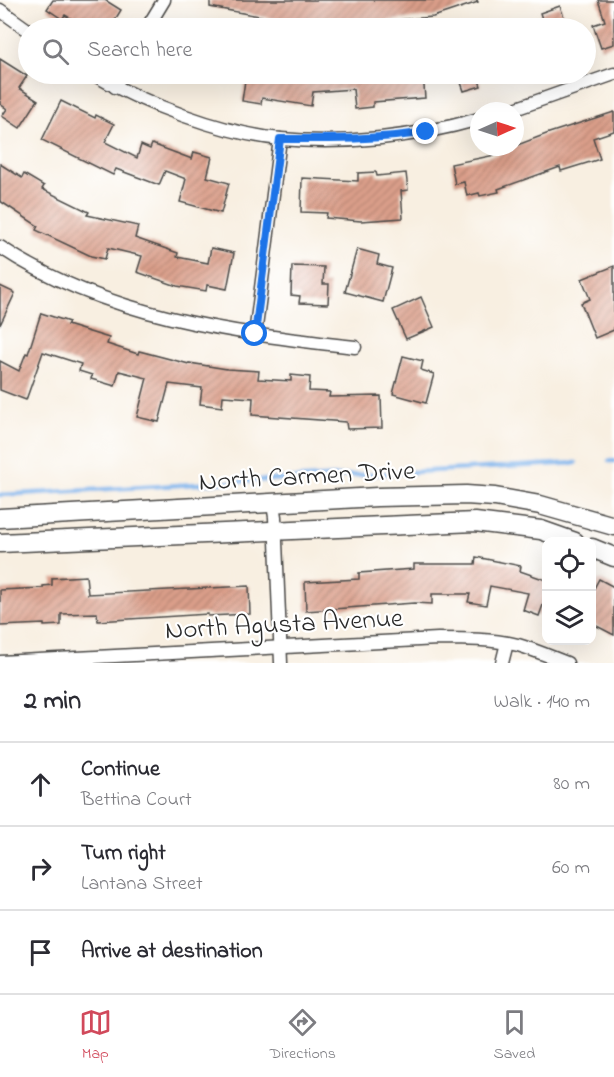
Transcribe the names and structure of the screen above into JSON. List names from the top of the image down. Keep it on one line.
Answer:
{"streets":{"main road":["North Carmen Drive"],"street":["North Agusta Avenue"]},"north":"right","page":{"search":"Search here","heading":["2 min","Walk · 140 m"],"list":[["Continue","Bettina Court","80 m"],["Turn right","Lantana Street","60 m"],"Arrive at destination"],"nav":["Map","Directions","Saved"]}}
